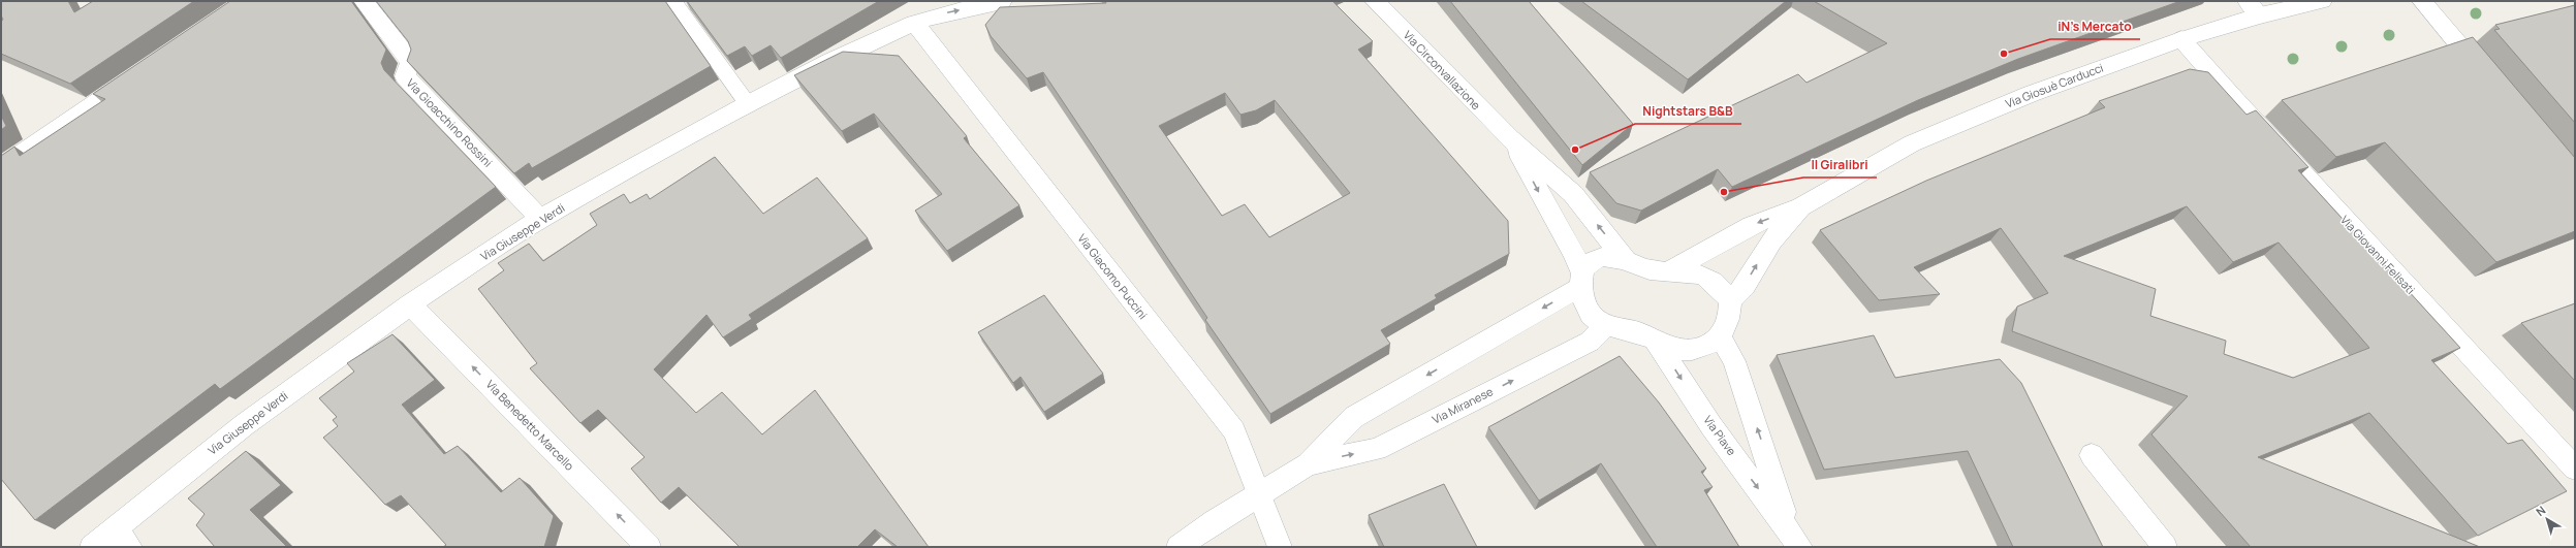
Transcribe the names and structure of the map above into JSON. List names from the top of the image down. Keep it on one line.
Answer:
{"streets":{"street":["Via Circonvallazione","Via Giosuè Carducci","Via Gioacchino Rossini","Via Giuseppe Verdi","Via Giovanni Felisati","Via Giacomo Puccini","Via Miranese","Via Benedetto Marcello","Via Piave"]},"crossings":[["Via Circonvallazione","Via Miranese"],["Via Giosuè Carducci","Via Giovanni Felisati"],["Via Gioacchino Rossini","Via Giuseppe Verdi"],["Via Giuseppe Verdi","Via Giacomo Puccini"],["Via Giuseppe Verdi","Via Benedetto Marcello"],["Via Giacomo Puccini","Via Miranese"]],"one_way":["Via Benedetto Marcello"],"places":["iN's Mercato","Nightstars B&B","Il Giralibri"],"north":"top left"}
